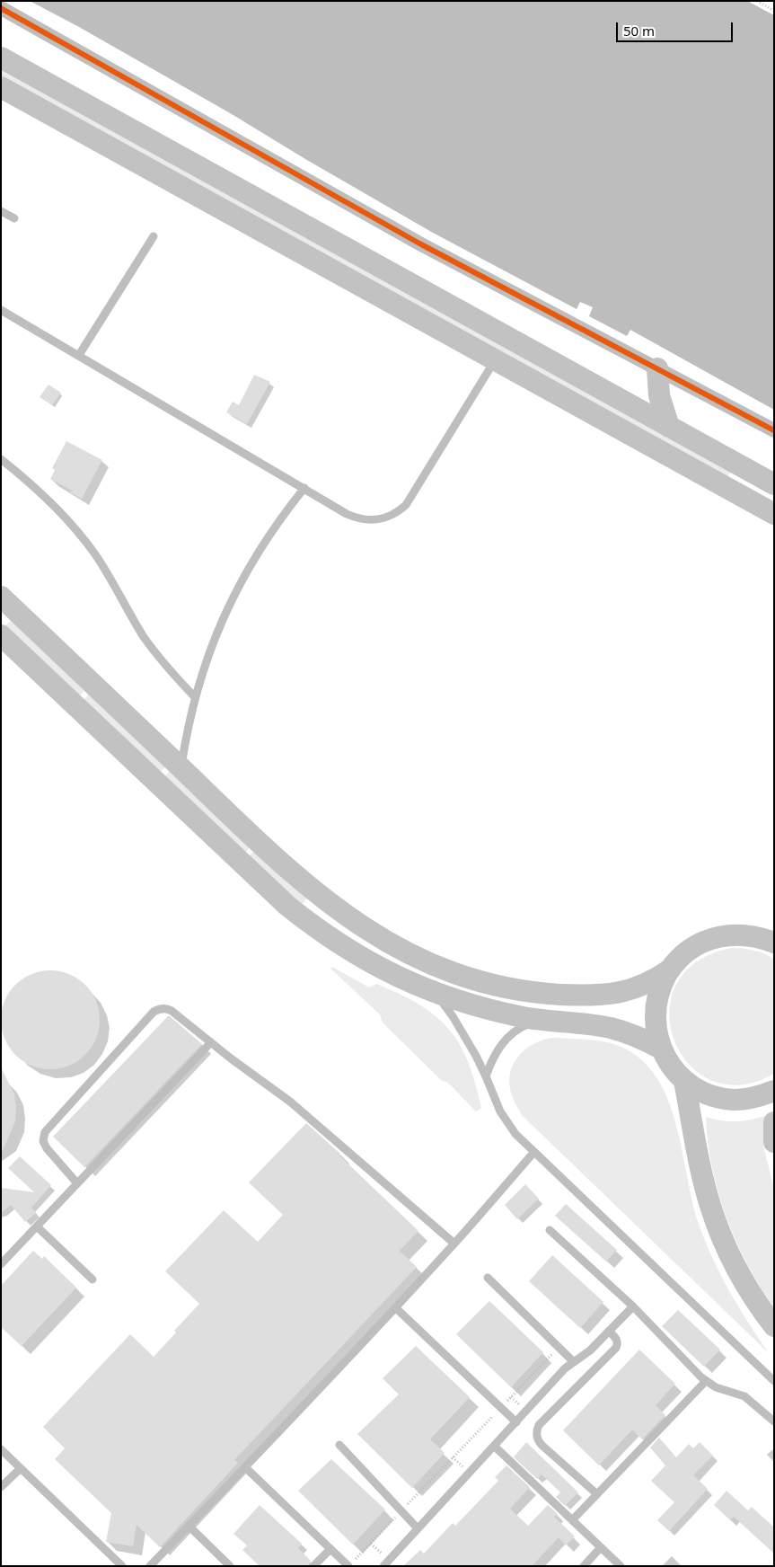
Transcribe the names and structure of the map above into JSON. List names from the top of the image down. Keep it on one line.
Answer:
{"scale_bar":"50 m"}
